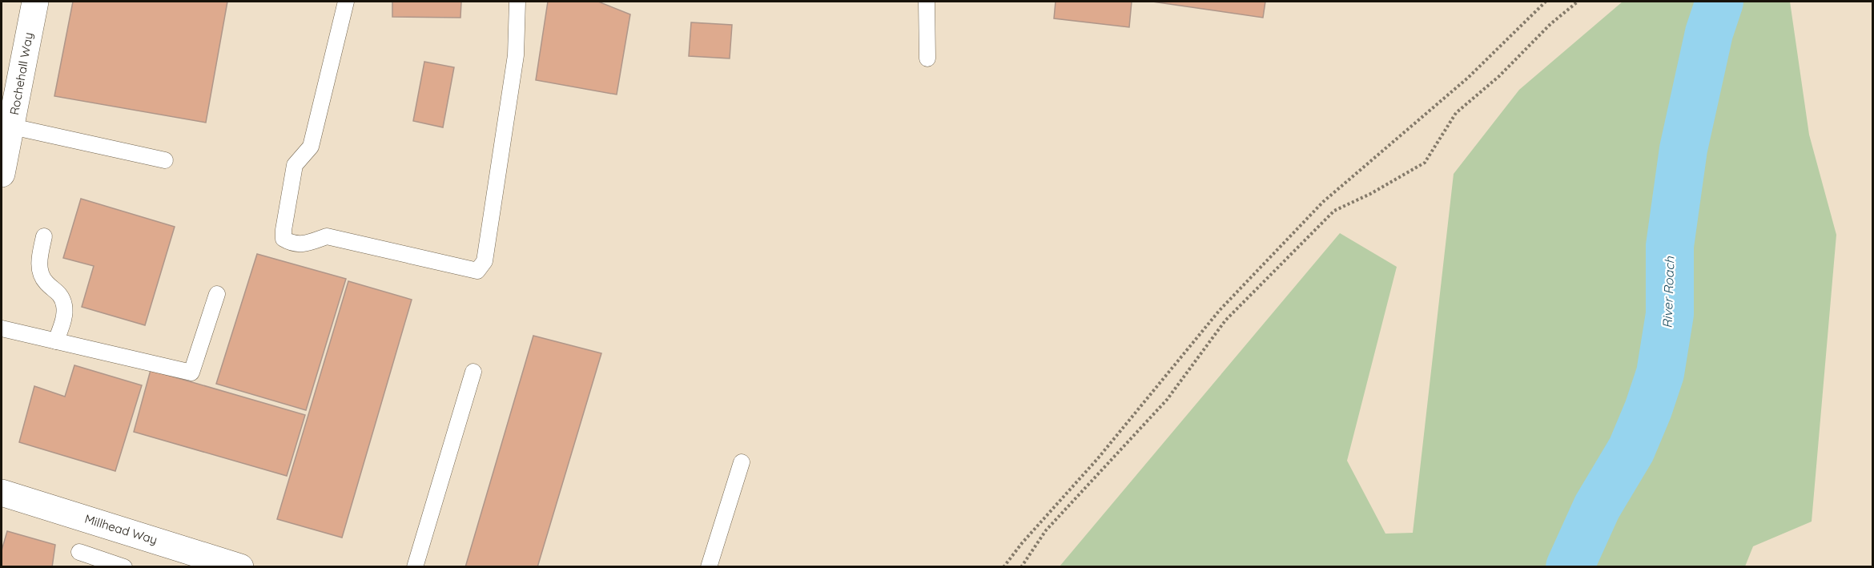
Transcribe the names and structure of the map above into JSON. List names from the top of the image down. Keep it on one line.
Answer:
{"streets":{"street":["Rochehall Way","Millhead Way"]},"water":["River Roach"]}
